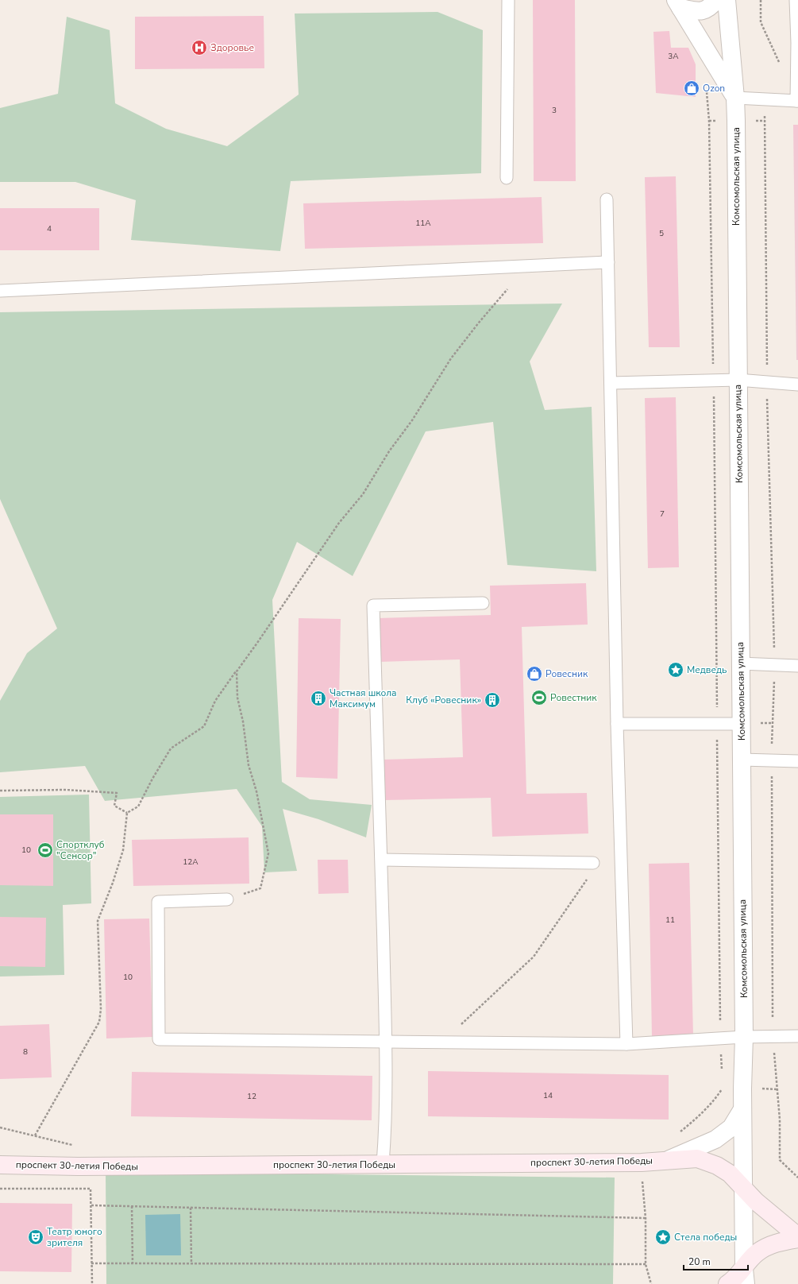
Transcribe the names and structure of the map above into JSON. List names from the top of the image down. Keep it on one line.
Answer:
{"streets":{"main road":["проспект 30-летия Победы"],"street":["Комсомольская улица"]},"crossings":[["Комсомольская улица","проспект 30-летия Победы"]],"places":{"hospital":["Здоровье"],"shop":["Ozon","Ровесник"],"place":["Медведь","Стела победы"],"sports":["Ровестник","Спортклуб \"Сенсор\""],"building":["Частная школа Максимум","Клуб «Ровесник»"],"theatre":["Театр юного зрителя"]},"house_numbers":["3А","3","11А","4","5","7","10","12А","11","10","8","14","12"],"scale_bar":"20 m"}
